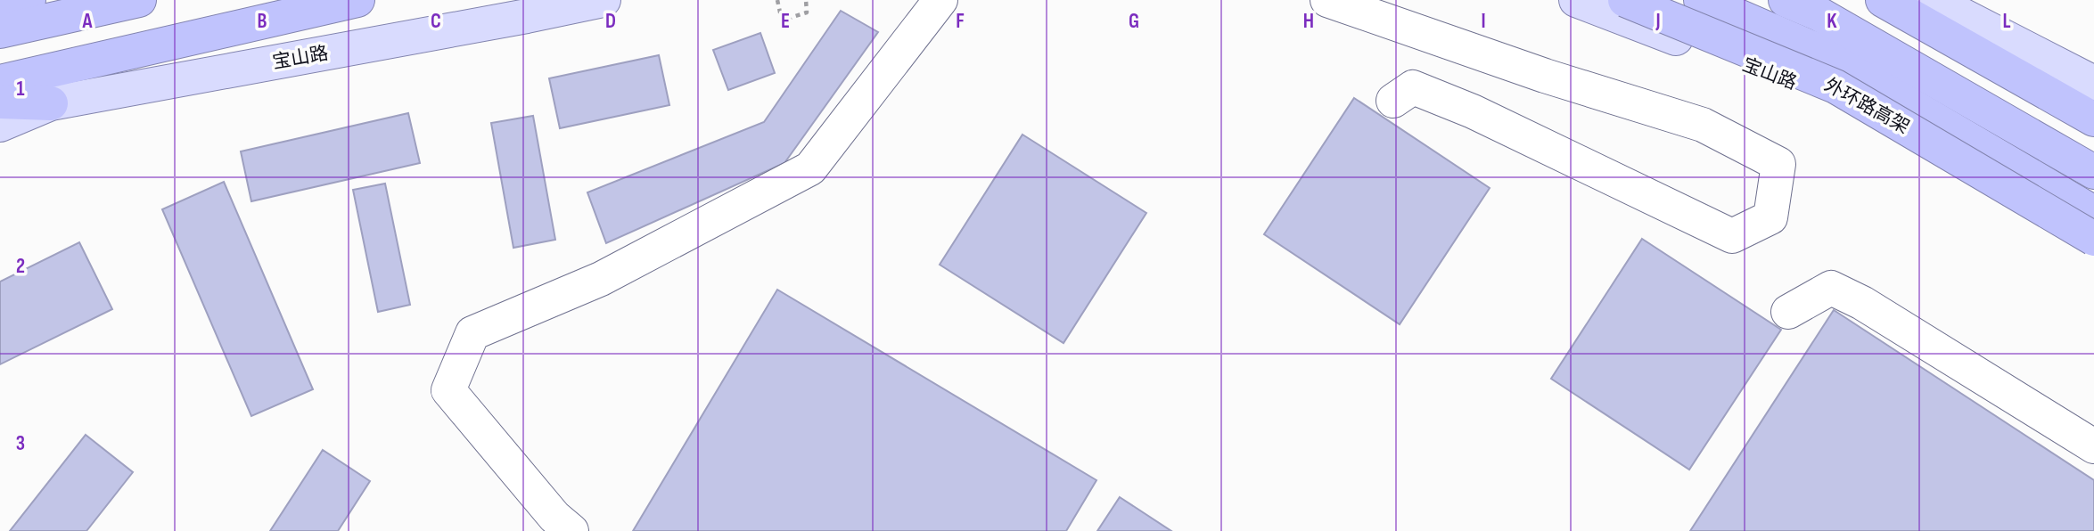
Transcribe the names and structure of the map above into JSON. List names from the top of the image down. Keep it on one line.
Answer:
{"streets":{"highway":["外环路高架"],"main road":["宝山路"]},"grid":{"columns":["A","B","C","D","E","F","G","H","I","J","K","L"],"rows":["1","2","3"]}}
